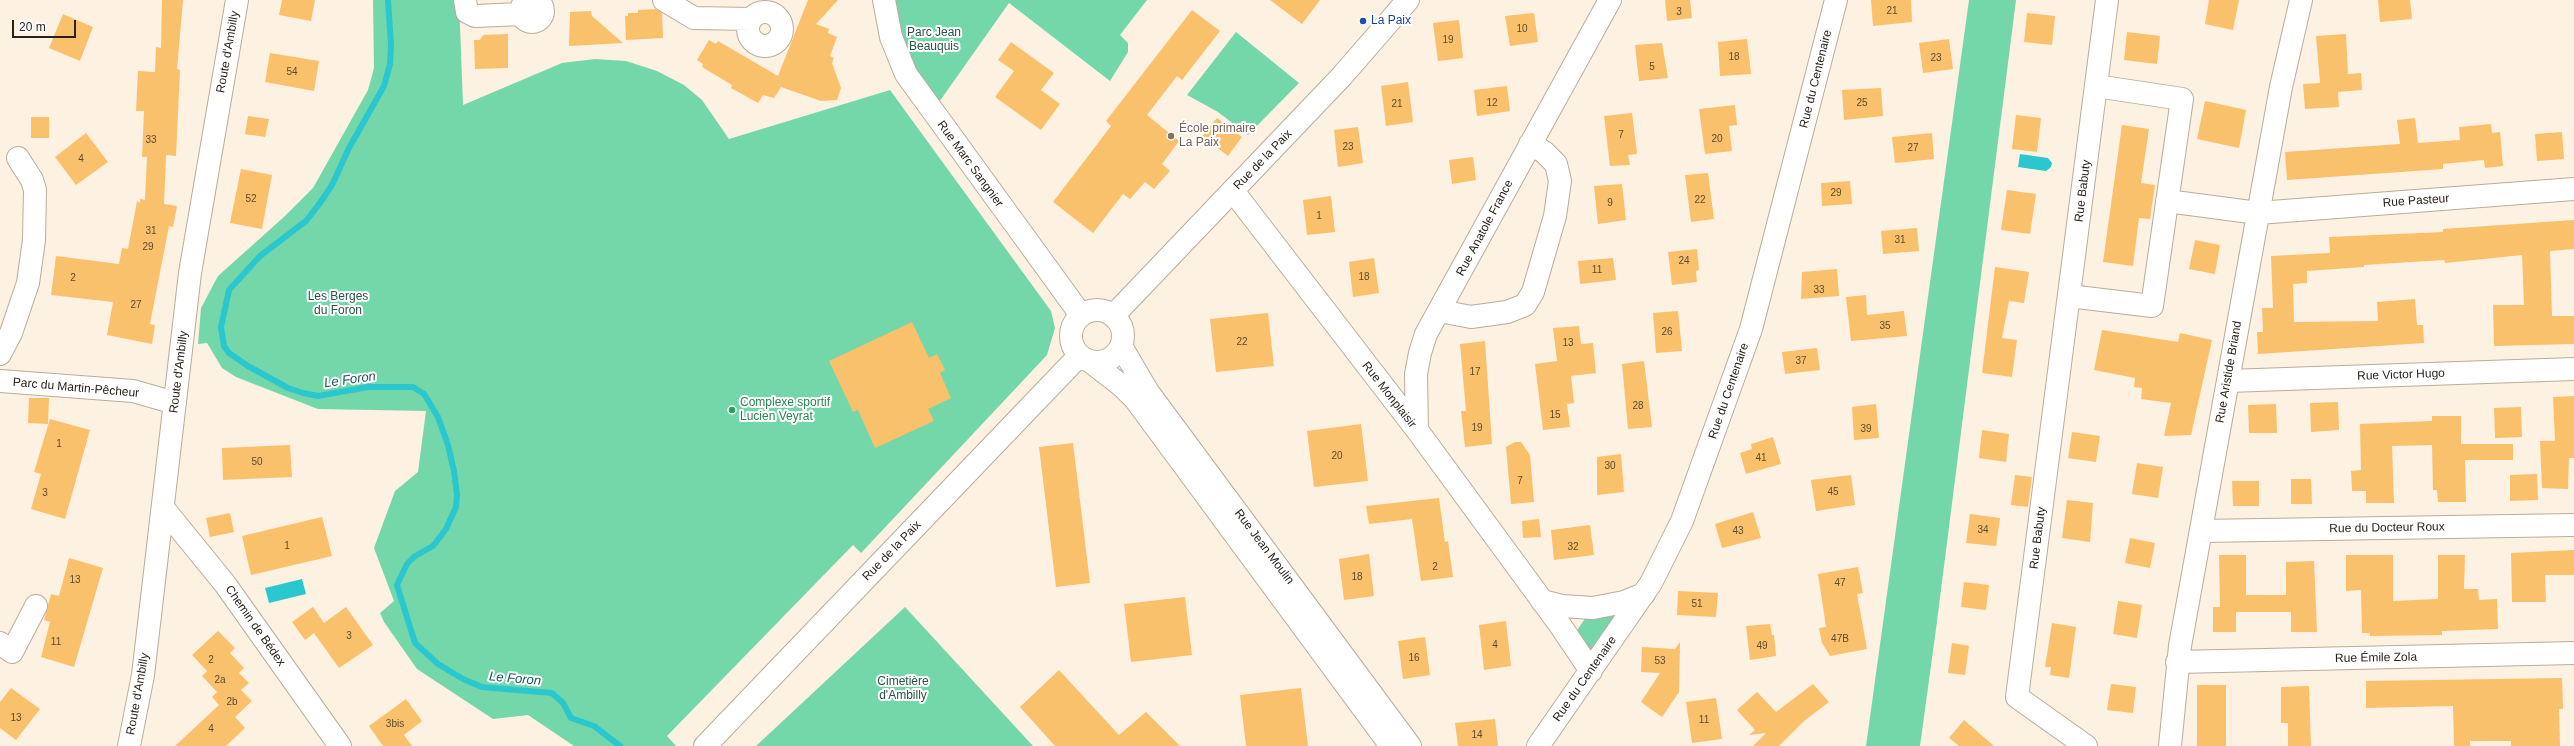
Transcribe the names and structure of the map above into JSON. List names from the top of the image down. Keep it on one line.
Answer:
{"streets":{"street":["Route d'Ambilly","Rue du Centenaire","Rue de la Paix","Rue Marc Sangnier","Rue Babuty","Rue Pasteur","Rue Anatole France","Rue Aristide Briand","Rue Victor Hugo","Parc du Martin-Pêcheur","Rue Monplaisir","Rue du Docteur Roux","Rue Jean Moulin","Chemin de Bédex","Rue Émile Zola"]},"crossings":[["Route d'Ambilly","Parc du Martin-Pêcheur"],["Route d'Ambilly","Chemin de Bédex"],["Rue du Centenaire","Rue Monplaisir"],["Rue de la Paix","Rue Marc Sangnier"],["Rue de la Paix","Rue Monplaisir"],["Rue de la Paix","Rue Jean Moulin"],["Rue Marc Sangnier","Rue Jean Moulin"],["Rue Pasteur","Rue Aristide Briand"],["Rue Anatole France","Rue Monplaisir"],["Rue Aristide Briand","Rue Victor Hugo"],["Rue Aristide Briand","Rue du Docteur Roux"],["Rue Aristide Briand","Rue Émile Zola"]],"water":["Le Foron"],"parks":["Parc Jean Beauquis","Les Berges du Foron","Cimetière d'Ambilly"],"places":["La Paix","École primaire La Paix","Complexe sportif Lucien Veyrat"],"house_numbers":["21","3","10","19","18","23","5","54","12","25","21","7","20","33","23","27","4","29","52","22","9","1","31","31","29","24","11","18","2","33","27","35","26","22","13","37","17","28","15","19","39","1","20","41","50","30","7","45","3","34","43","1","32","2","18","13","47","51","3","47B","11","4","49","16","2","53","2a","2b","13","11","3bis","4","14"],"scale_bar":"20 m"}
